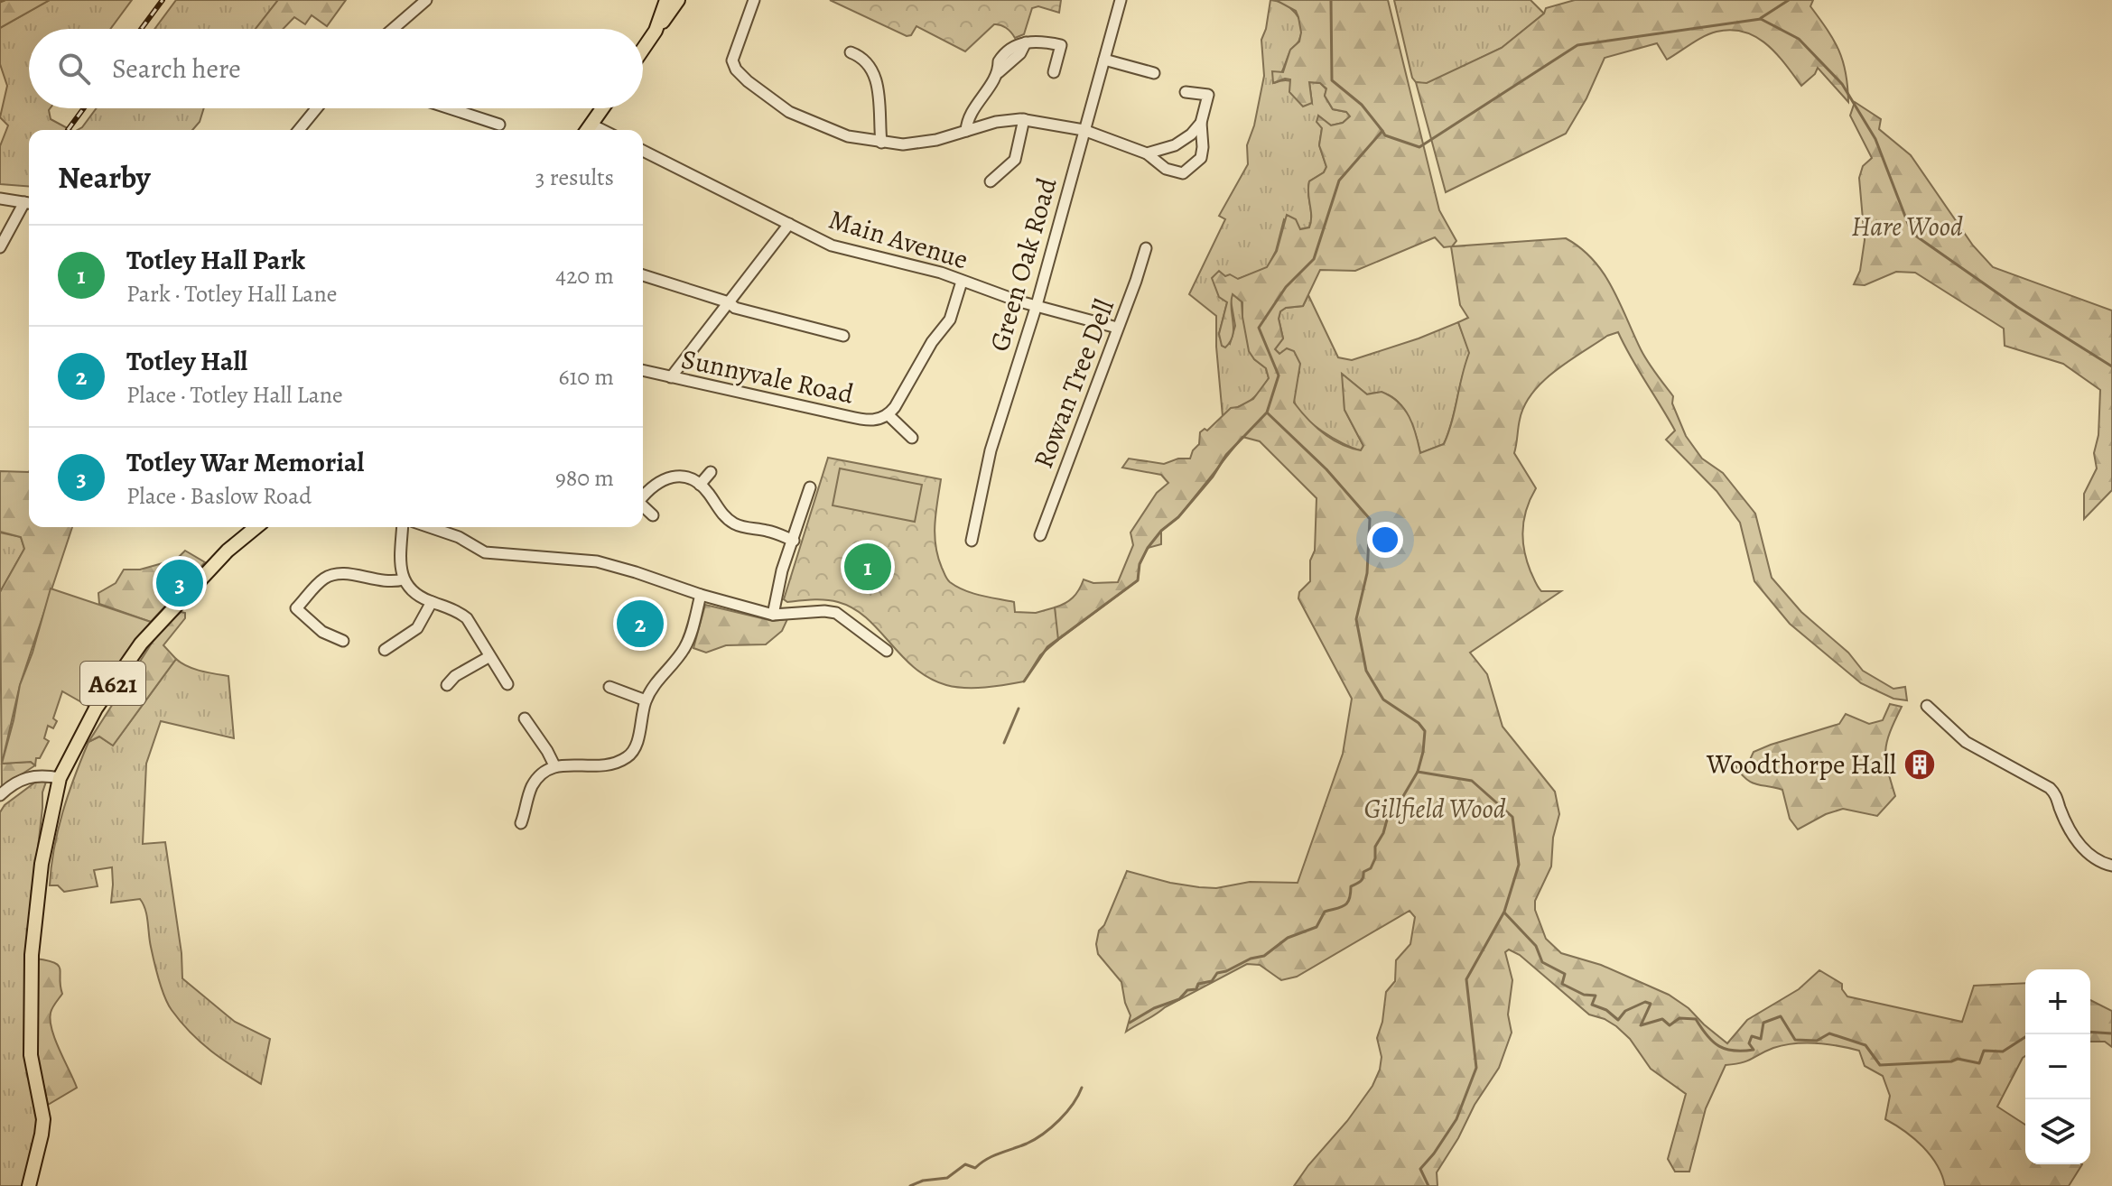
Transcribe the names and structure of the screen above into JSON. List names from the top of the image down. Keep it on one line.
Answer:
{"streets":{"main road":["A621"],"street":["Main Avenue","Green Oak Road","Sunnyvale Road","Rowan Tree Dell"]},"crossings":[["Main Avenue","Green Oak Road"],["Main Avenue","Sunnyvale Road"],["Main Avenue","Rowan Tree Dell"]],"parks":["Hare Wood","Gillfield Wood"],"places":{"building":["Woodthorpe Hall"]},"page":{"search":"Search here","heading":["Nearby","3 results"],"list":[{"mark":"1","name":"Totley Hall Park","note":"Park · Totley Hall Lane","value":"420 m"},{"mark":"2","name":"Totley Hall","note":"Place · Totley Hall Lane","value":"610 m"},{"mark":"3","name":"Totley War Memorial","note":"Place · Baslow Road","value":"980 m"}],"pins":["1","3","2"],"map_buttons":["+","−"]}}
